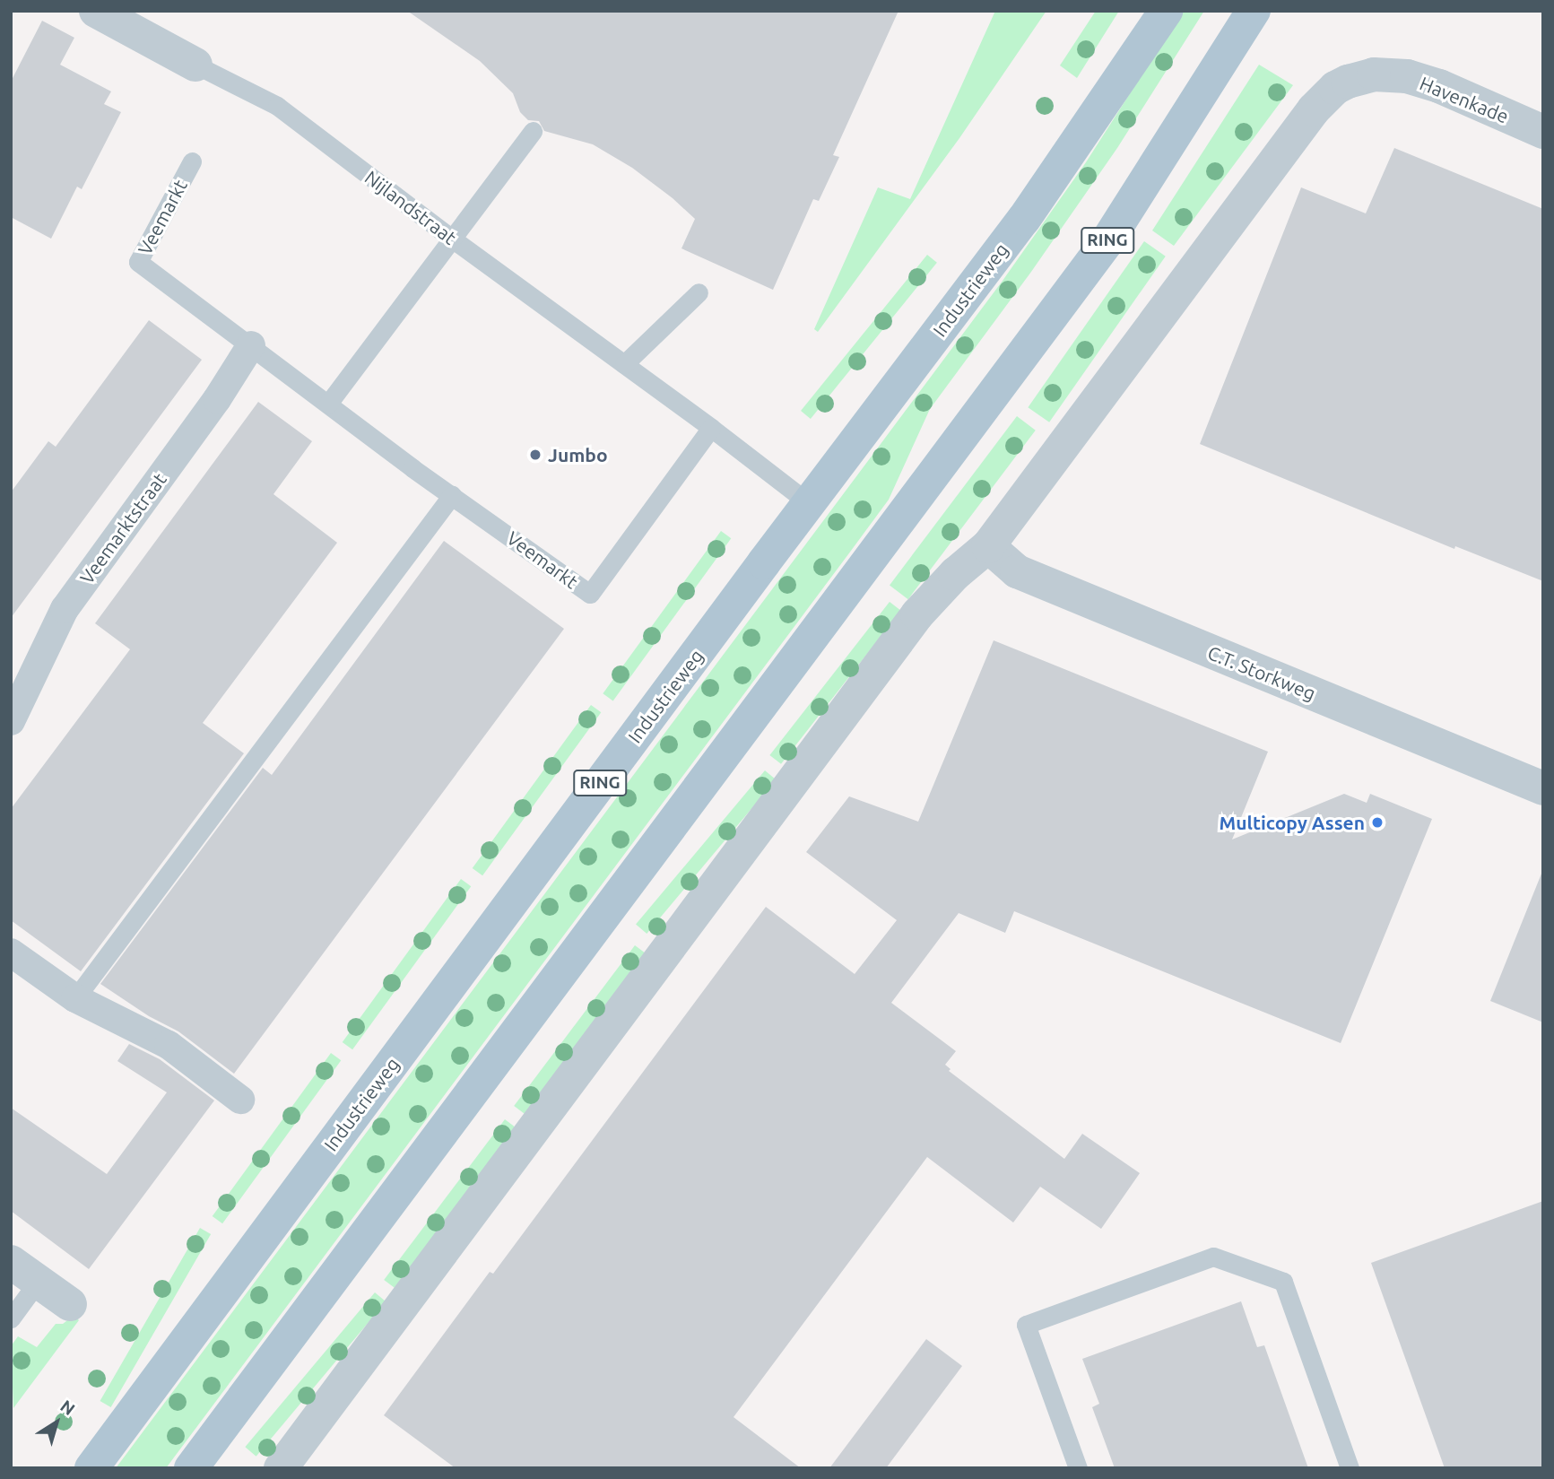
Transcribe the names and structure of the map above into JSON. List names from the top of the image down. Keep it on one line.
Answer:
{"streets":{"main road":["RING","Industrieweg"],"street":["Havenkade","Nijlandstraat","Veemarktstraat","C.T. Storkweg"],"lane":["Veemarkt"]},"crossings":[["Havenkade","C.T. Storkweg"],["Nijlandstraat","Veemarkt"],["Nijlandstraat","Industrieweg"],["Veemarkt","Veemarktstraat"]],"places":["Jumbo","Multicopy Assen"],"north":"top right"}
